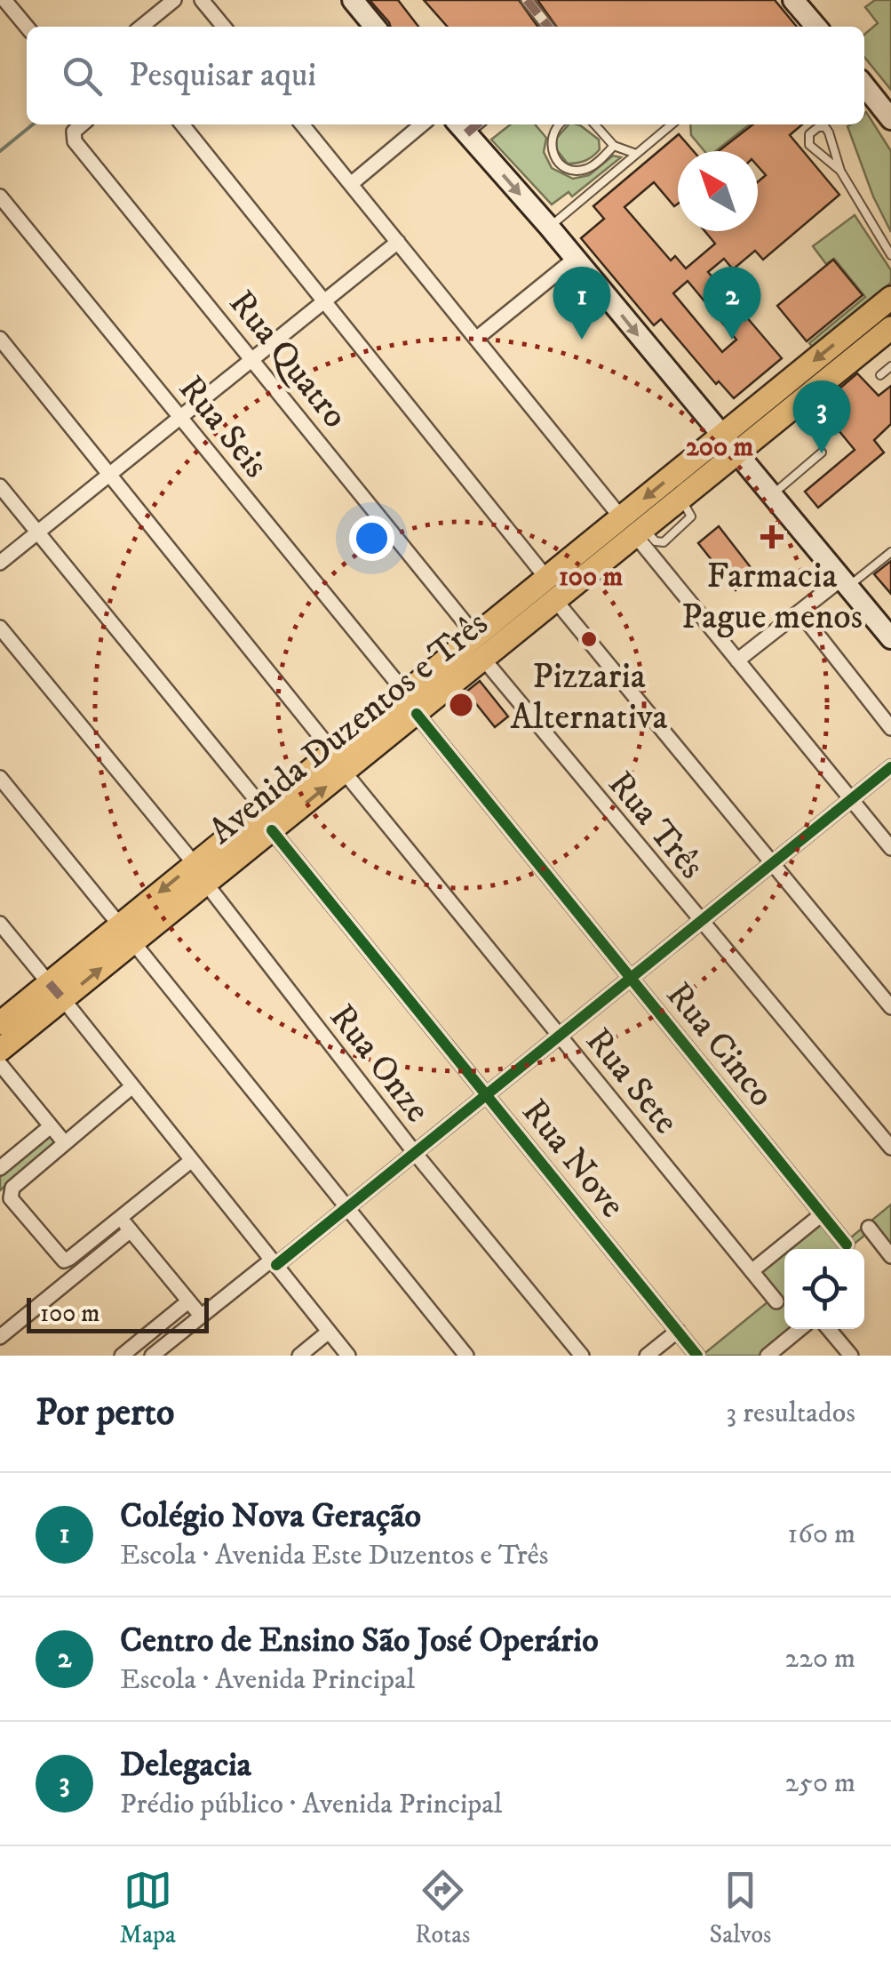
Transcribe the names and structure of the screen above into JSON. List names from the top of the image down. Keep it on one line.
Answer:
{"streets":{"main road":["Avenida Duzentos e Três"],"street":["Rua Quatro","Rua Seis","Rua Três","Rua Cinco","Rua Onze","Rua Sete","Rua Nove"]},"crossings":[["Rua Quatro","Avenida Duzentos e Três"],["Rua Seis","Avenida Duzentos e Três"],["Avenida Duzentos e Três","Rua Três"],["Avenida Duzentos e Três","Rua Cinco"],["Avenida Duzentos e Três","Rua Onze"],["Avenida Duzentos e Três","Rua Sete"],["Avenida Duzentos e Três","Rua Nove"]],"places":{"health":["Farmacia Pague menos"],"other":["Pizzaria Alternativa"]},"scale_bar":"100 m","north":"top left","page":{"search":"Pesquisar aqui","pins":["1","2","3"],"scale":"100 m","heading":["Por perto","3 resultados"],"list":[{"mark":"1","name":"Colégio Nova Geração","note":"Escola · Avenida Este Duzentos e Três","value":"160 m"},{"mark":"2","name":"Centro de Ensino São José Operário","note":"Escola · Avenida Principal","value":"220 m"},{"mark":"3","name":"Delegacia","note":"Prédio público · Avenida Principal","value":"250 m"}],"nav":["Mapa","Rotas","Salvos"]},"rings":["200 m","100 m"]}
